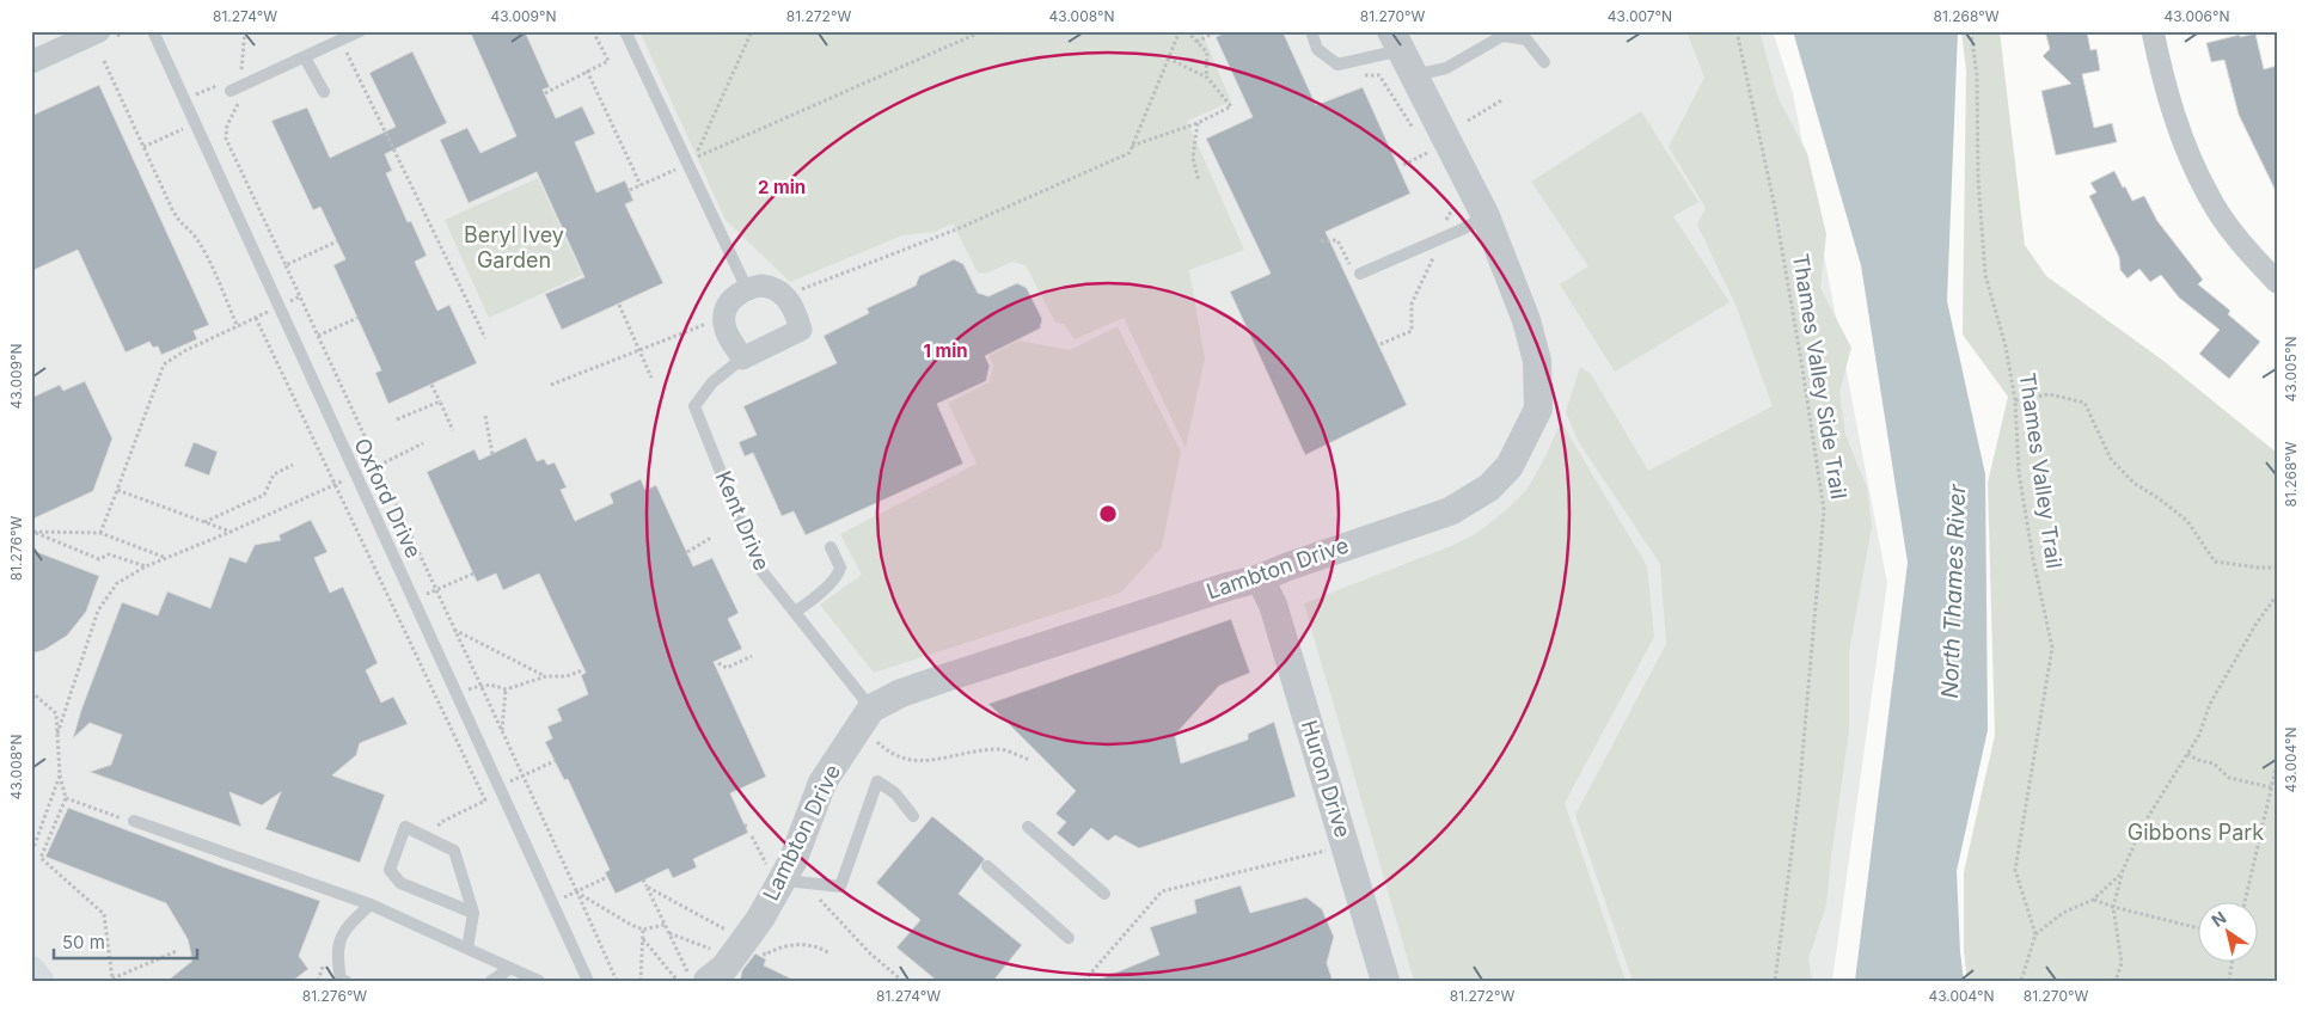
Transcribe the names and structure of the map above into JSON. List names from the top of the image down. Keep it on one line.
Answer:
{"streets":{"street":["Kent Drive","Lambton Drive","Huron Drive"],"lane":["Oxford Drive"],"path":["Thames Valley Side Trail","Thames Valley Trail"]},"crossings":[["Kent Drive","Lambton Drive"],["Lambton Drive","Huron Drive"]],"water":["North Thames River"],"parks":["Beryl Ivey Garden","Gibbons Park"],"scale_bar":"50 m","north":"top left","coordinates":["81.274°W","43.009°N","81.272°W","43.008°N","81.270°W","43.007°N","81.268°W","43.006°N","43.005°N","81.276°W","43.004°N"],"rings":["2 min","1 min"]}
